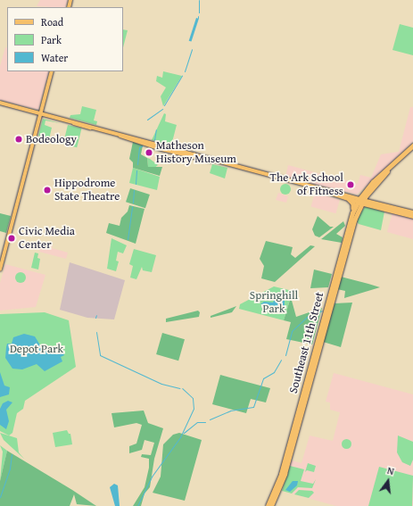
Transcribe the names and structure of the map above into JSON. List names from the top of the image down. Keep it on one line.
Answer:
{"streets":{"highway":["Southeast 11th Street"]},"parks":["Springhill Park","Depot Park"],"places":["Bodeology","Matheson History Museum","The Ark School of Fitness","Hippodrome State Theatre","Civic Media Center"],"legend":["Road","Park","Water"],"north":"top"}
